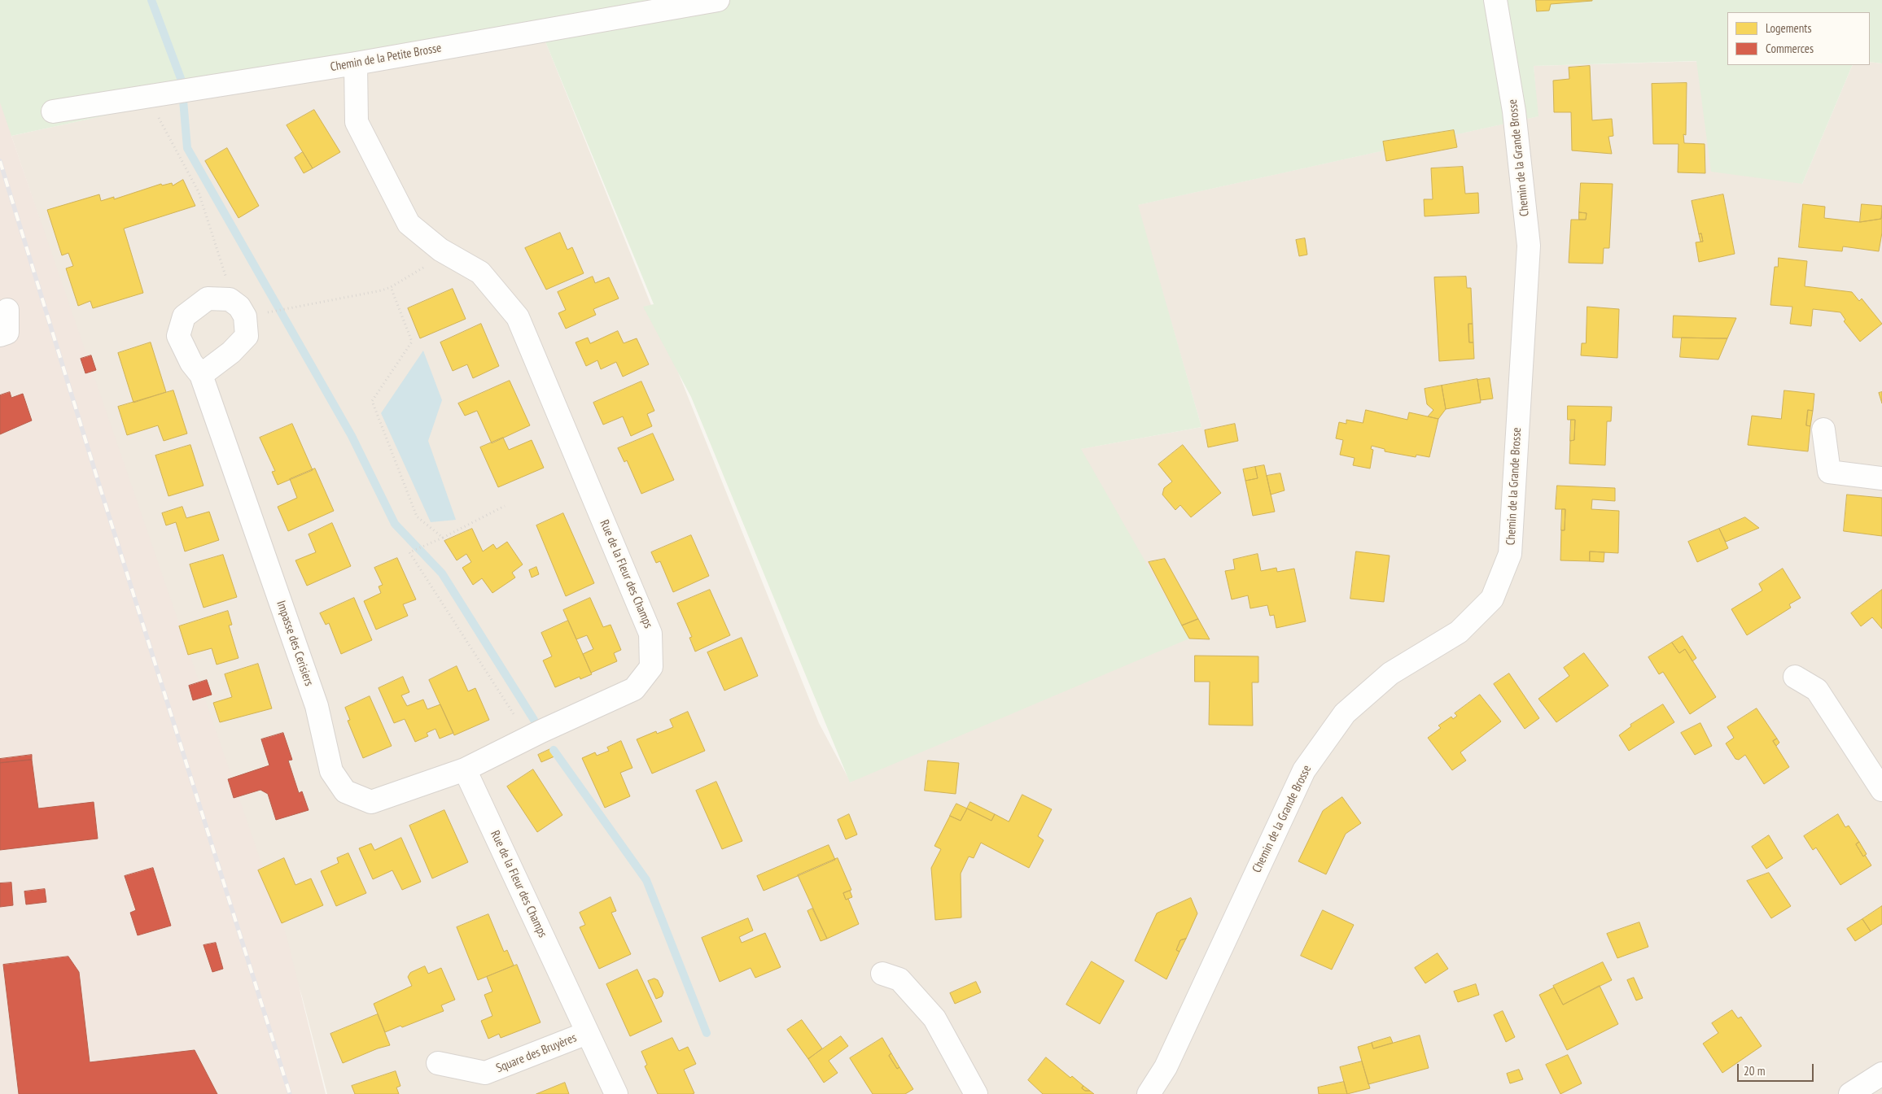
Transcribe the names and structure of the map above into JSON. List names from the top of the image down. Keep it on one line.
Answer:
{"streets":{"street":["Chemin de la Petite Brosse","Chemin de la Grande Brosse","Rue de la Fleur des Champs","Impasse des Cerisiers","Square des Bruyères"]},"crossings":[["Chemin de la Petite Brosse","Rue de la Fleur des Champs"],["Rue de la Fleur des Champs","Impasse des Cerisiers"],["Rue de la Fleur des Champs","Square des Bruyères"]],"legend":["Logements","Commerces"],"scale_bar":"20 m"}
